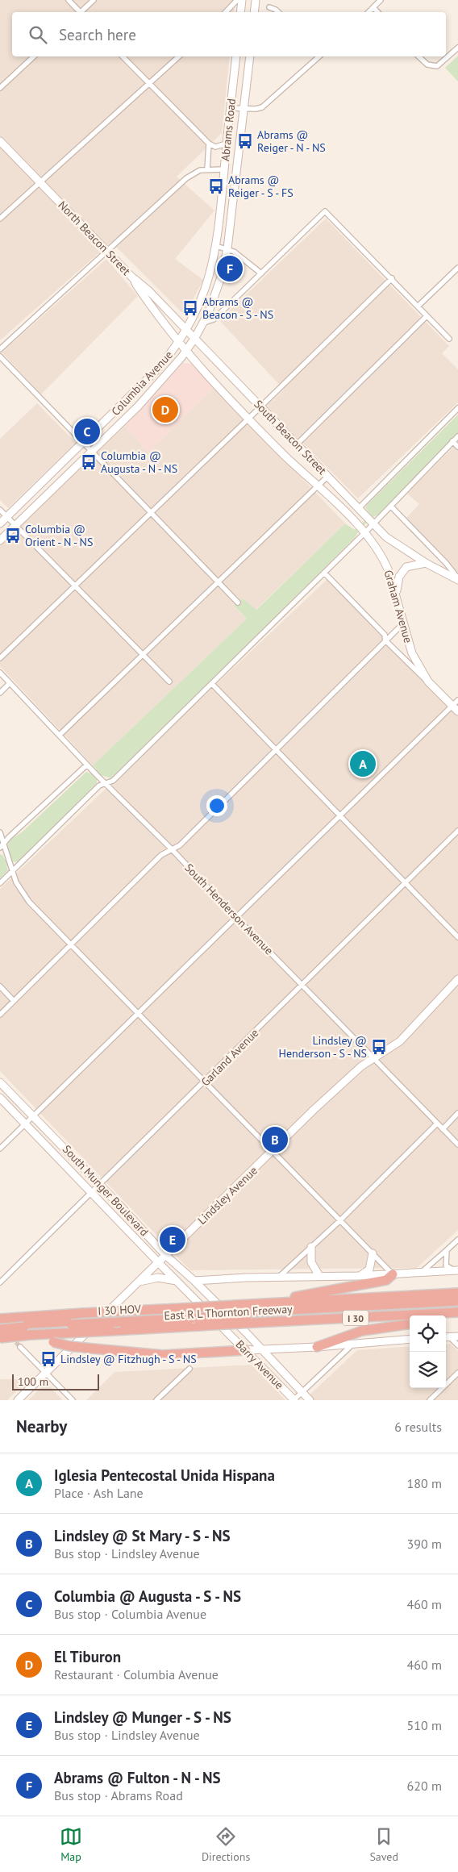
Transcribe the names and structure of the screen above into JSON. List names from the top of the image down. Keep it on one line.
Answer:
{"streets":{"highway":["I 30 HOV","East R L Thornton Freeway","I 30"],"main road":["Abrams Road","North Beacon Street","Columbia Avenue","South Beacon Street","Graham Avenue","South Munger Boulevard","Lindsley Avenue","Barry Avenue"],"street":["South Henderson Avenue","Garland Avenue"]},"crossings":[["Abrams Road","North Beacon Street"],["Abrams Road","Columbia Avenue"],["Abrams Road","South Beacon Street"],["North Beacon Street","Columbia Avenue"],["North Beacon Street","South Beacon Street"],["Columbia Avenue","South Beacon Street"],["South Beacon Street","Graham Avenue"],["South Henderson Avenue","Garland Avenue"],["South Henderson Avenue","Lindsley Avenue"],["Garland Avenue","South Munger Boulevard"],["South Munger Boulevard","Lindsley Avenue"],["South Munger Boulevard","Barry Avenue"],["I 30 HOV","East R L Thornton Freeway"]],"places":{"bus stop":["Abrams @ Reiger - N - NS","Abrams @ Reiger - S - FS","Abrams @ Beacon - S - NS","Columbia @ Augusta - N - NS","Columbia @ Orient - N - NS","Lindsley @ Henderson - S - NS","Lindsley @ Fitzhugh - S - NS"]},"scale_bar":"100 m","page":{"search":"Search here","pins":["F","D","C","A","B","E"],"scale":"100 m","heading":["Nearby","6 results"],"list":[{"mark":"A","name":"Iglesia Pentecostal Unida Hispana","note":"Place · Ash Lane","value":"180 m"},{"mark":"B","name":"Lindsley @ St Mary - S - NS","note":"Bus stop · Lindsley Avenue","value":"390 m"},{"mark":"C","name":"Columbia @ Augusta - S - NS","note":"Bus stop · Columbia Avenue","value":"460 m"},{"mark":"D","name":"El Tiburon","note":"Restaurant · Columbia Avenue","value":"460 m"},{"mark":"E","name":"Lindsley @ Munger - S - NS","note":"Bus stop · Lindsley Avenue","value":"510 m"},{"mark":"F","name":"Abrams @ Fulton - N - NS","note":"Bus stop · Abrams Road","value":"620 m"}],"nav":["Map","Directions","Saved"]}}
